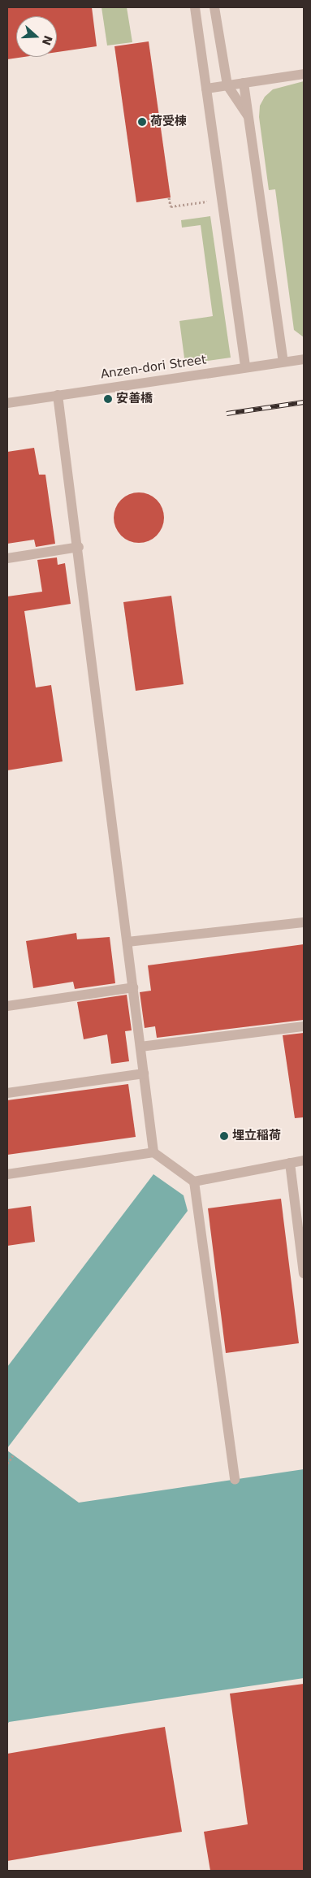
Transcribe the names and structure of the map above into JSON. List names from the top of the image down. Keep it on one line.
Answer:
{"streets":{"street":["Anzen-dori Street"]},"places":["荷受棟","安善橋","埋立稲荷"],"north":"right"}
